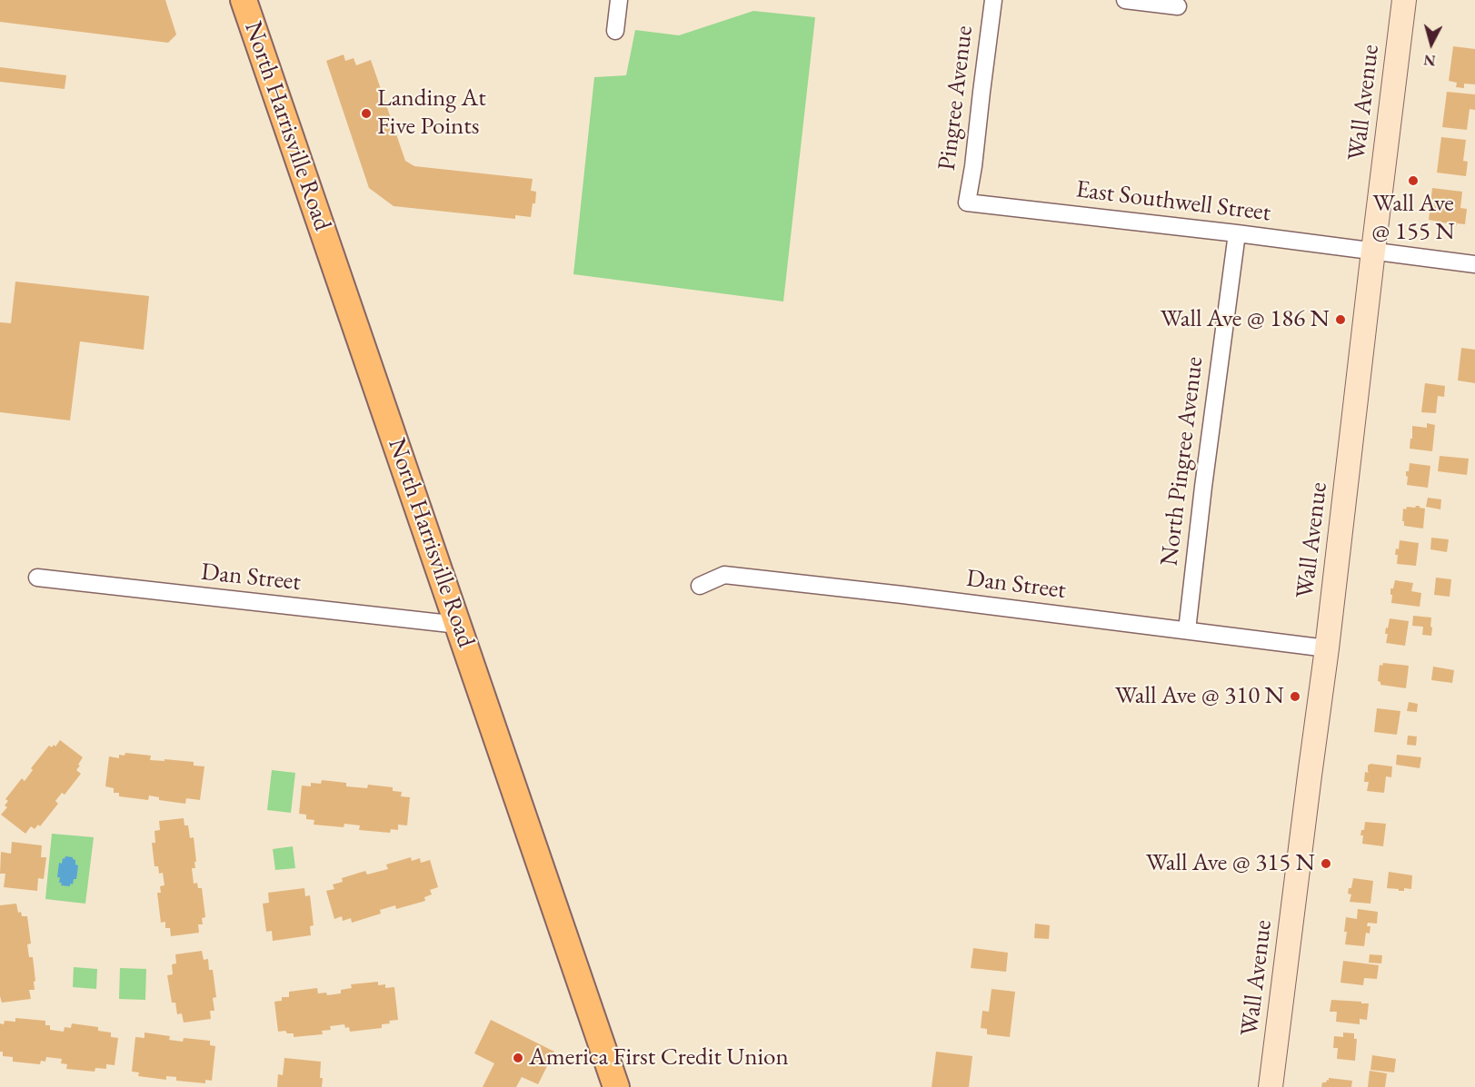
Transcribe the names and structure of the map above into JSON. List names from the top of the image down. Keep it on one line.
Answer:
{"streets":{"main road":["Wall Avenue","North Harrisville Road"],"street":["Pingree Avenue","East Southwell Street","North Pingree Avenue","Dan Street"]},"crossings":[["Pingree Avenue","East Southwell Street"],["Wall Avenue","East Southwell Street"],["Wall Avenue","Dan Street"],["North Harrisville Road","Dan Street"],["East Southwell Street","North Pingree Avenue"],["North Pingree Avenue","Dan Street"]],"places":["Landing At Five Points","Wall Ave @ 155 N","Wall Ave @ 186 N","Wall Ave @ 310 N","Wall Ave @ 315 N","America First Credit Union"],"north":"bottom"}
